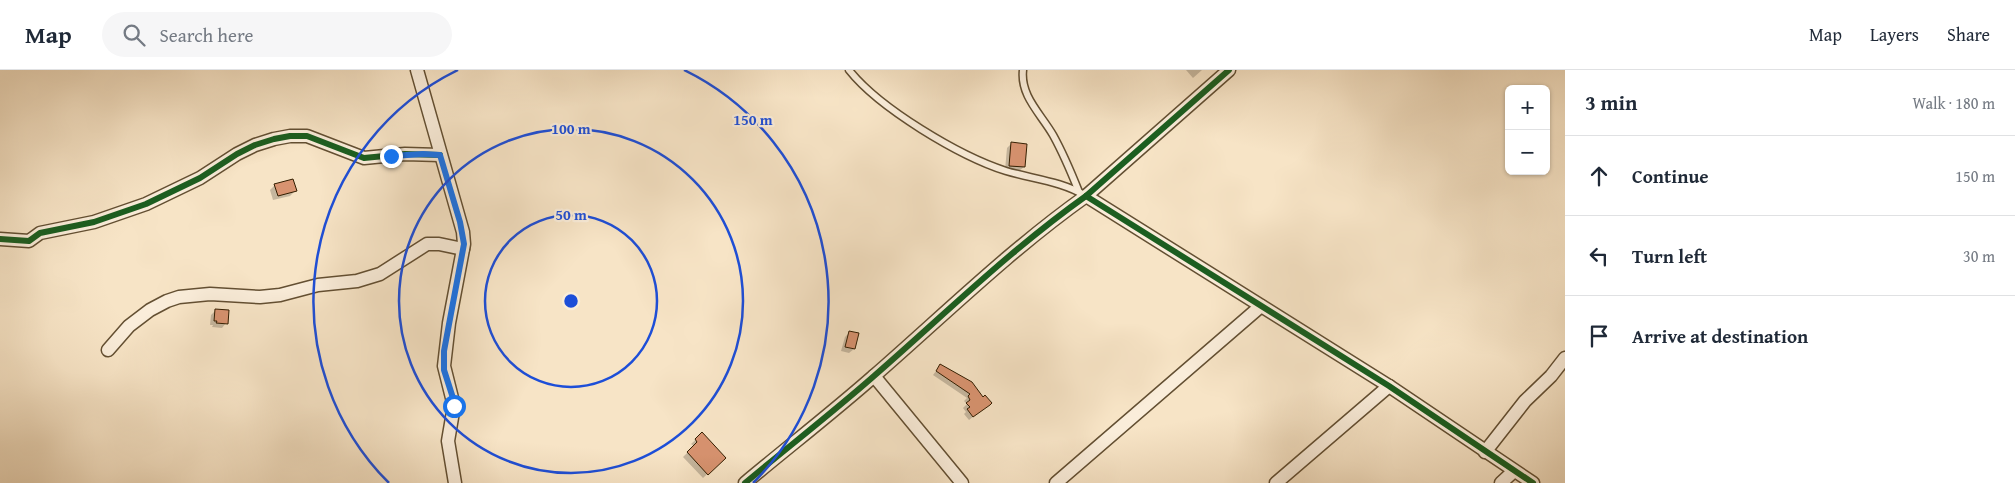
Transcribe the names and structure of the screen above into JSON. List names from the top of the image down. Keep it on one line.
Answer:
{"page":{"header":"Map","search":"Search here","nav":["Map","Layers","Share"],"heading":["3 min","Walk · 180 m"],"map_buttons":["+","−"],"list":[["Continue","150 m"],["Turn left","30 m"],"Arrive at destination"]},"rings":["150 m","100 m","50 m"]}
